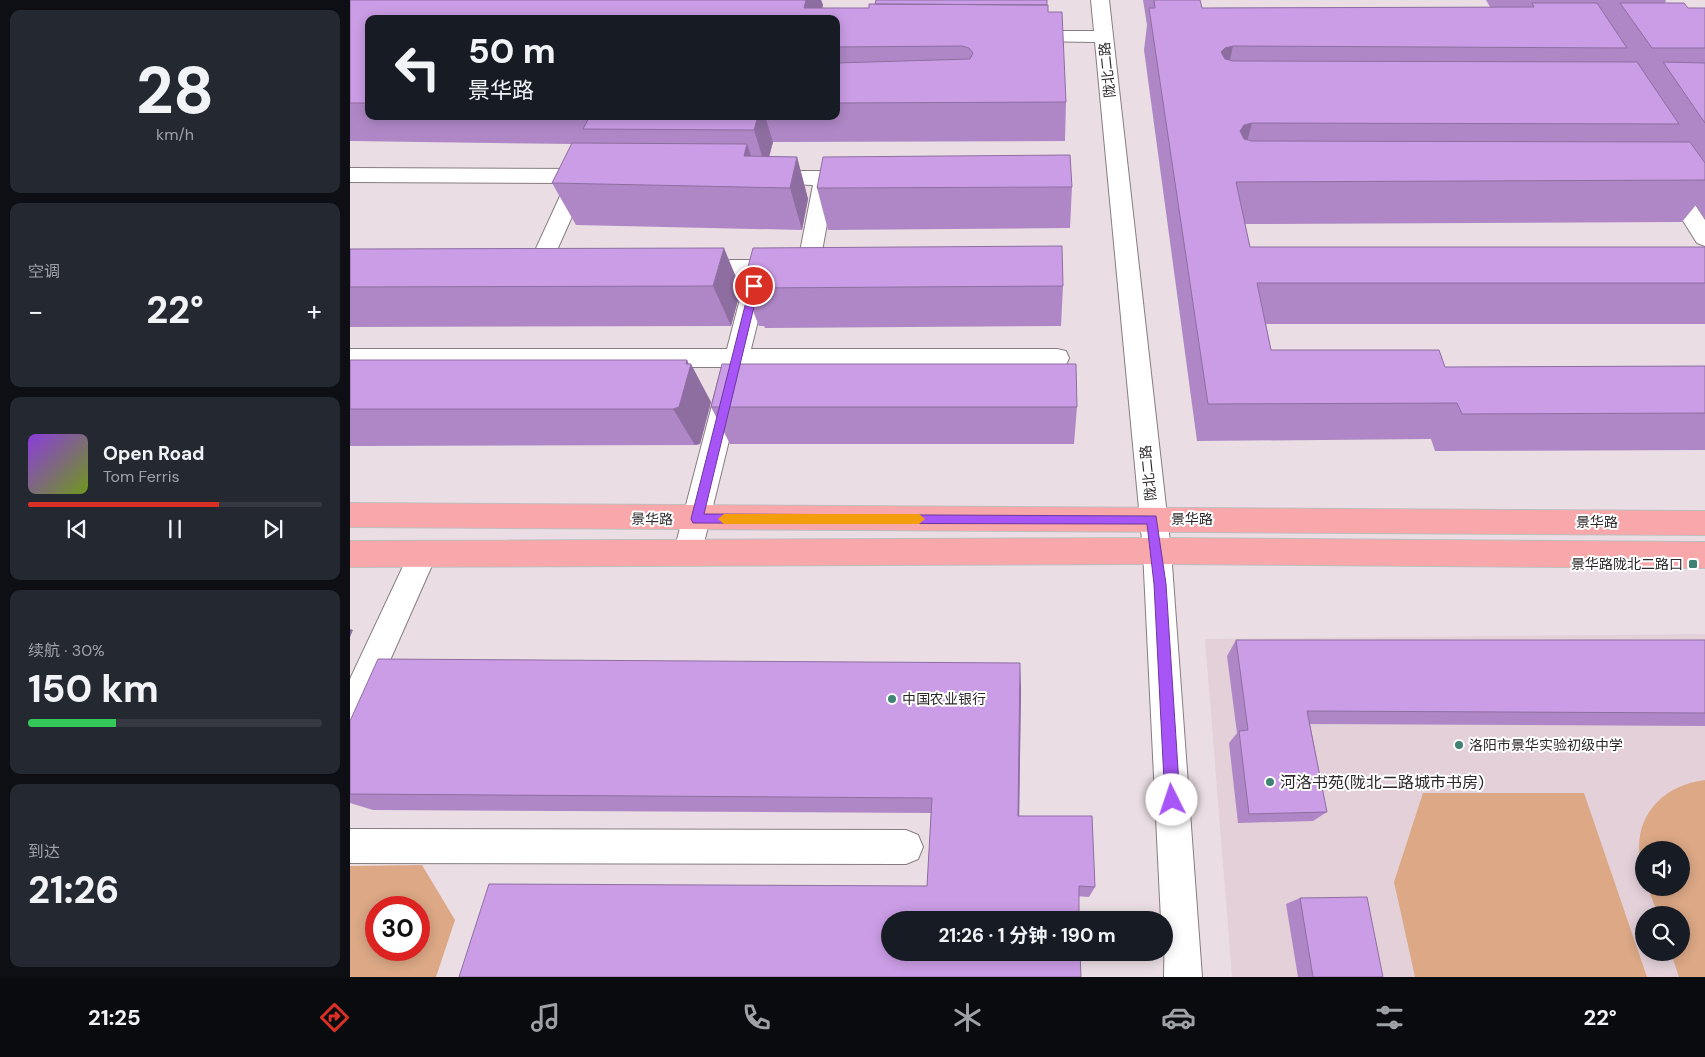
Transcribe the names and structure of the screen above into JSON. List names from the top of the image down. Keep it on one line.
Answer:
{"streets":{"main road":["景华路"],"street":["陇北二路"]},"crossings":[["陇北二路","景华路"]],"places":{"transit":["景华路陇北二路口"],"other":["中国农业银行","洛阳市景华实验初级中学","河洛书苑(陇北二路城市书房)"]},"page":{"tile":[["28","km/h"],"空调",["续航 · 30%","150 km"],["到达","21:26"]],"turn":["50 m","景华路"],"heat":["−","22°","+"],"song":["Open Road","Tom Ferris"],"limit":"30","trip":"21:26 · 1 分钟 · 190 m","tabs":["21:25","22°"]}}
